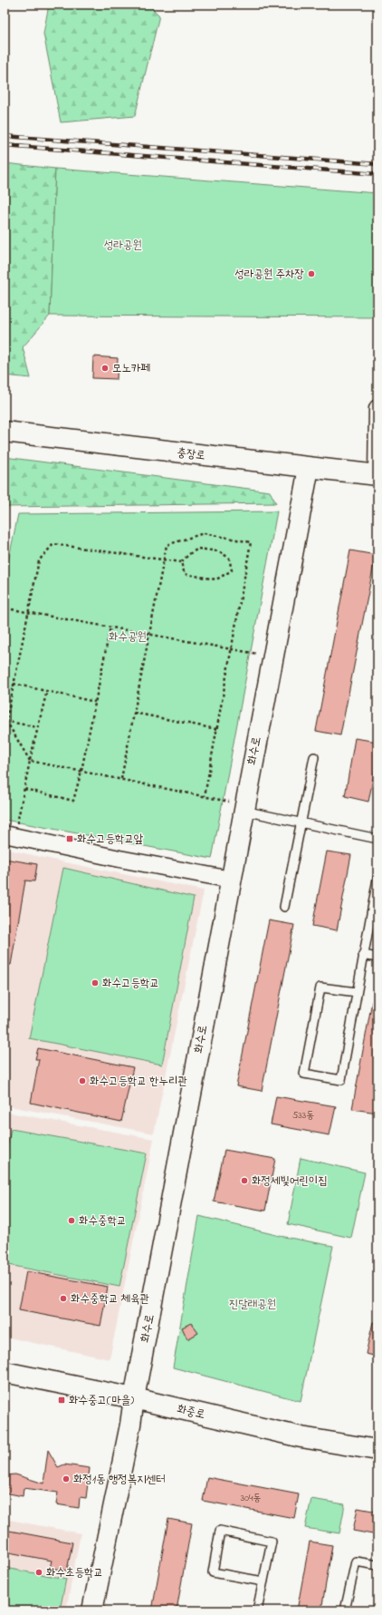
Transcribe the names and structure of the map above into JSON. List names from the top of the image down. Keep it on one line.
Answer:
{"streets":{"street":["충장로","화수로","화중로"]},"crossings":[["충장로","화수로"],["화수로","화중로"]],"parks":["성라공원","화수공원","진달래공원"],"places":{"other":["성라공원 주차장","모노카페","화수고등학교","화수고등학교 한누리관","화정세빛어린이집","화수중학교","화수중학교 체육관","화정1동 행정복지센터","화수초등학교"],"transit":["화수고등학교앞","화수중고(마을)"]},"house_numbers":["533동","304동"]}
